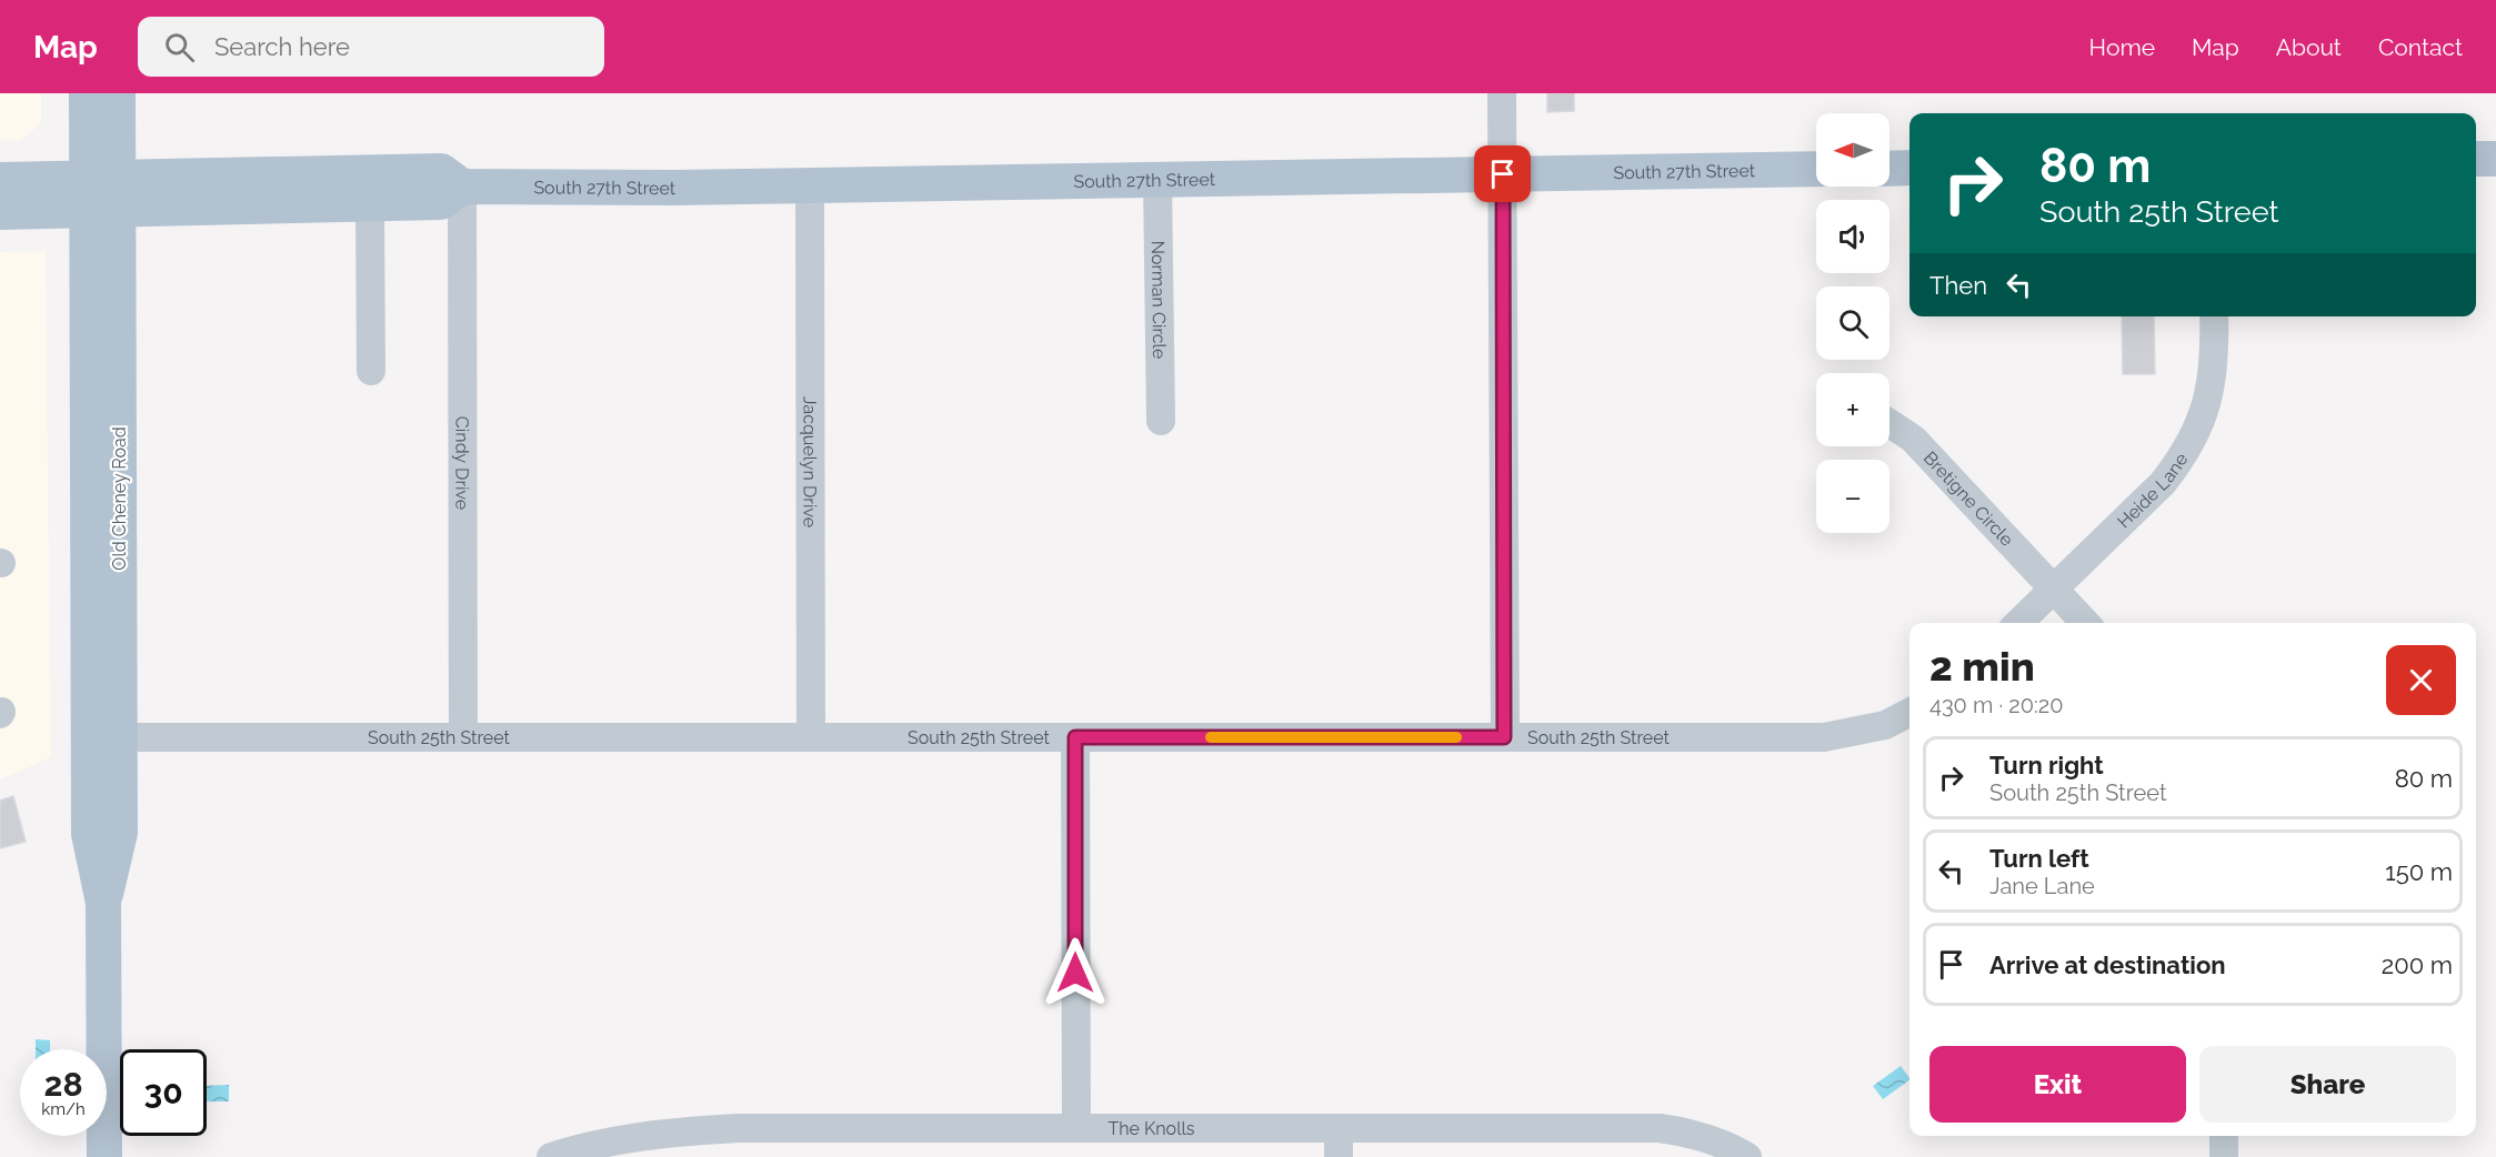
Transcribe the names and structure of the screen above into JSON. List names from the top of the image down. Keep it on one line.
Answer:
{"streets":{"main road":["South 27th Street","Old Cheney Road"],"street":["Norman Circle","Jacquelyn Drive","Cindy Drive","Heide Lane","Bretigne Circle","South 25th Street","The Knolls"]},"crossings":[["South 27th Street","Norman Circle"],["South 27th Street","Jacquelyn Drive"],["South 27th Street","Cindy Drive"],["South 27th Street","Old Cheney Road"],["Jacquelyn Drive","South 25th Street"],["Cindy Drive","South 25th Street"],["Heide Lane","Bretigne Circle"],["Old Cheney Road","South 25th Street"]],"north":"left","page":{"header":"Map","search":"Search here","nav":["Home","Map","About","Contact"],"map_buttons":["+","−"],"turn":["80 m","South 25th Street"],"then":"Then","heading":["2 min","430 m · 20:20"],"list":[{"name":"Turn right","note":"South 25th Street","value":"80 m"},{"name":"Turn left","note":"Jane Lane","value":"150 m"},{"name":"Arrive at destination","value":"200 m"}],"buttons":["Exit","Share"],"speed":"28 km/h","limit":"30"}}
